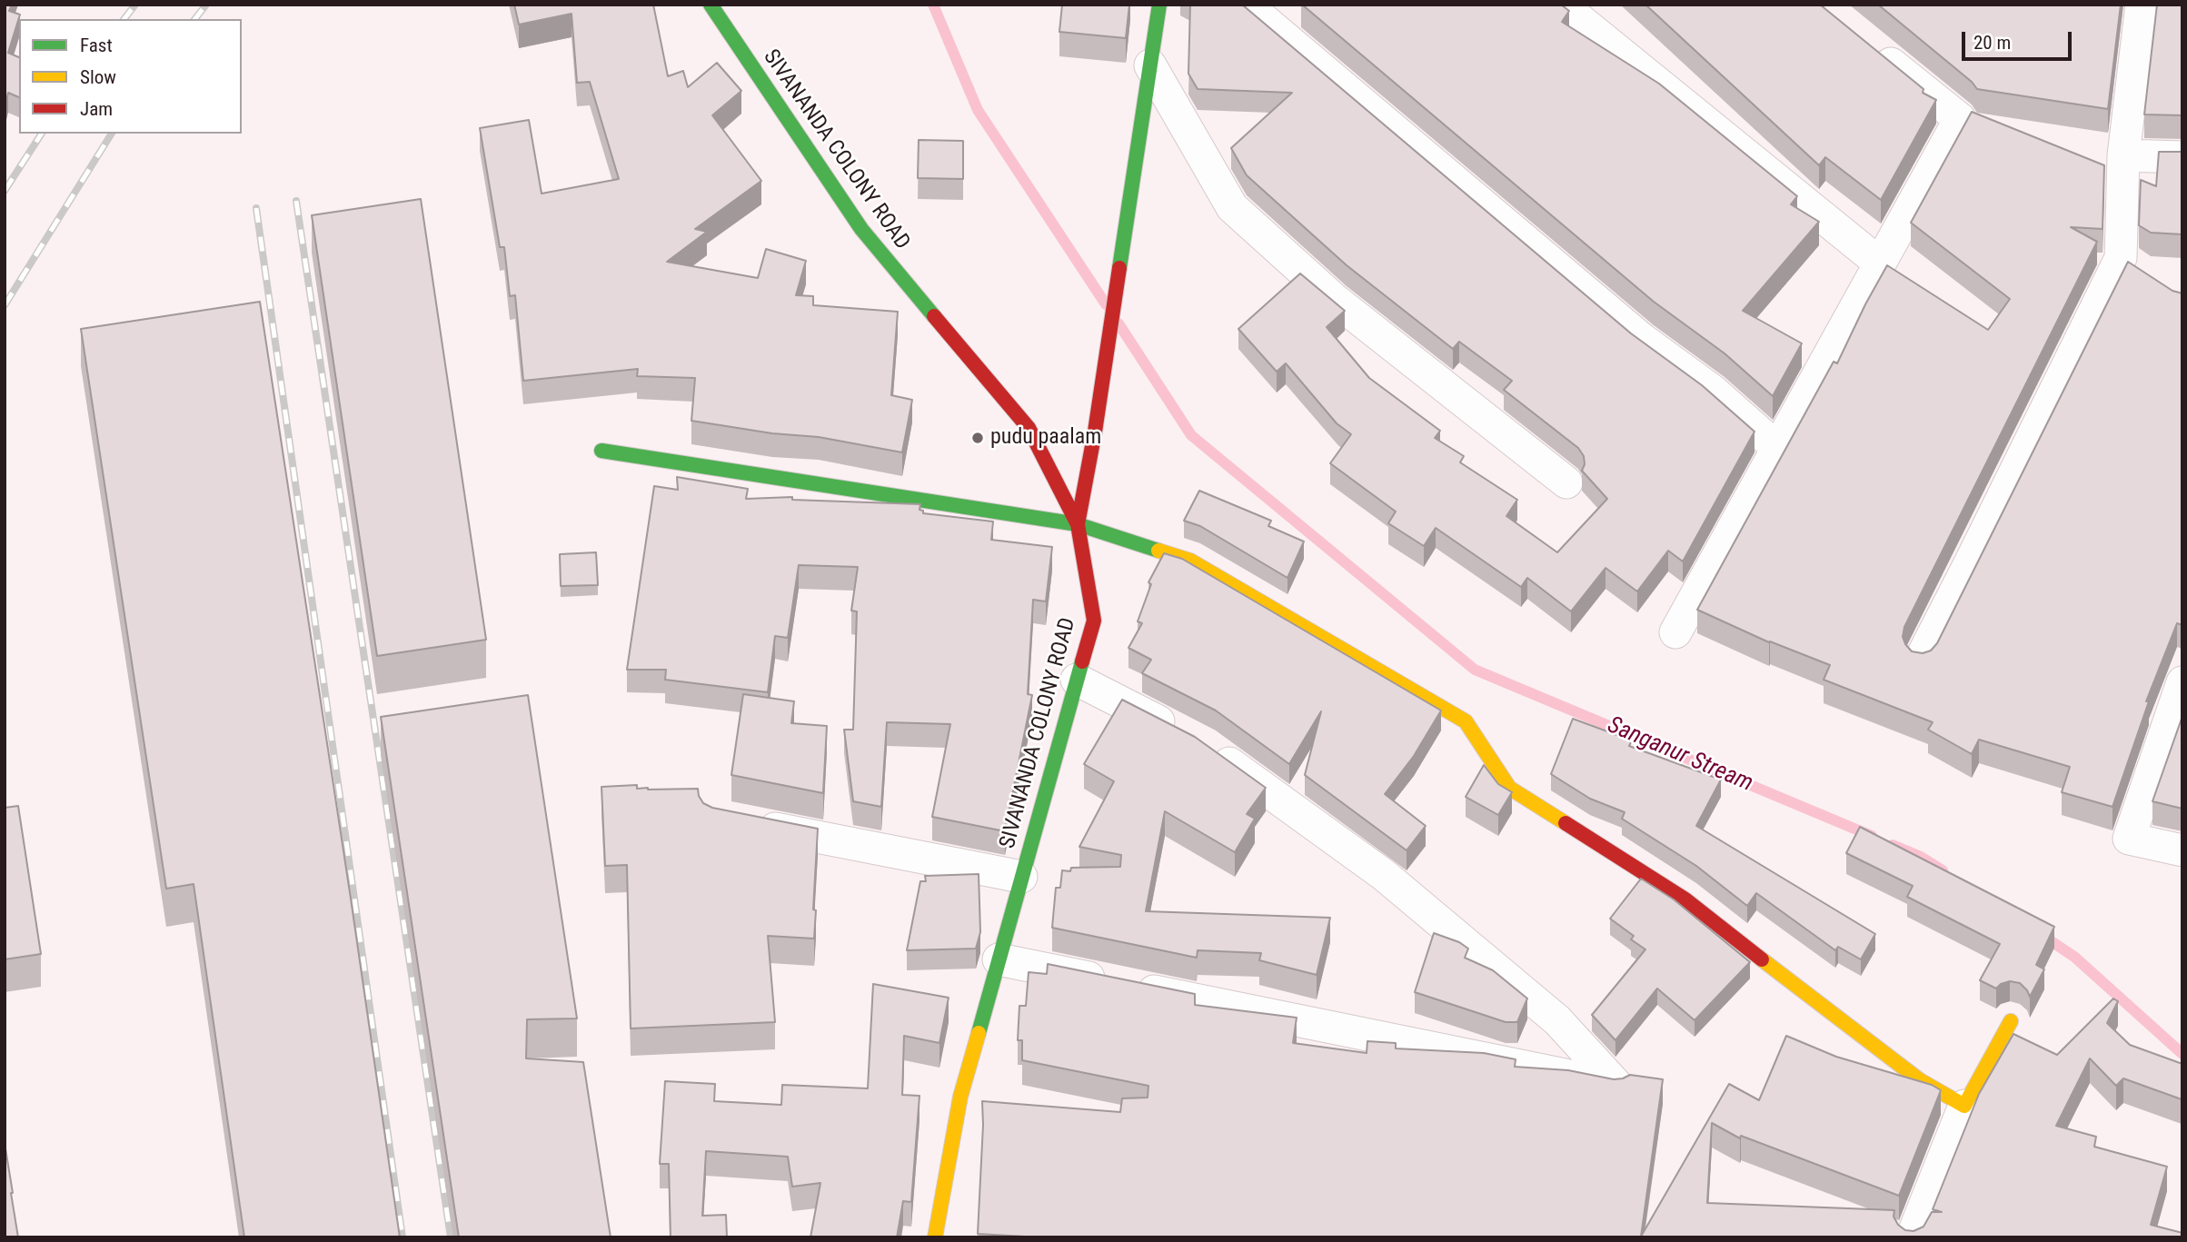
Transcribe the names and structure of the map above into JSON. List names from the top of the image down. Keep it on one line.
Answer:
{"streets":{"street":["SIVANANDA COLONY ROAD"]},"water":["Sanganur Stream"],"places":["pudu paalam"],"legend":["Fast","Slow","Jam"],"scale_bar":"20 m"}
